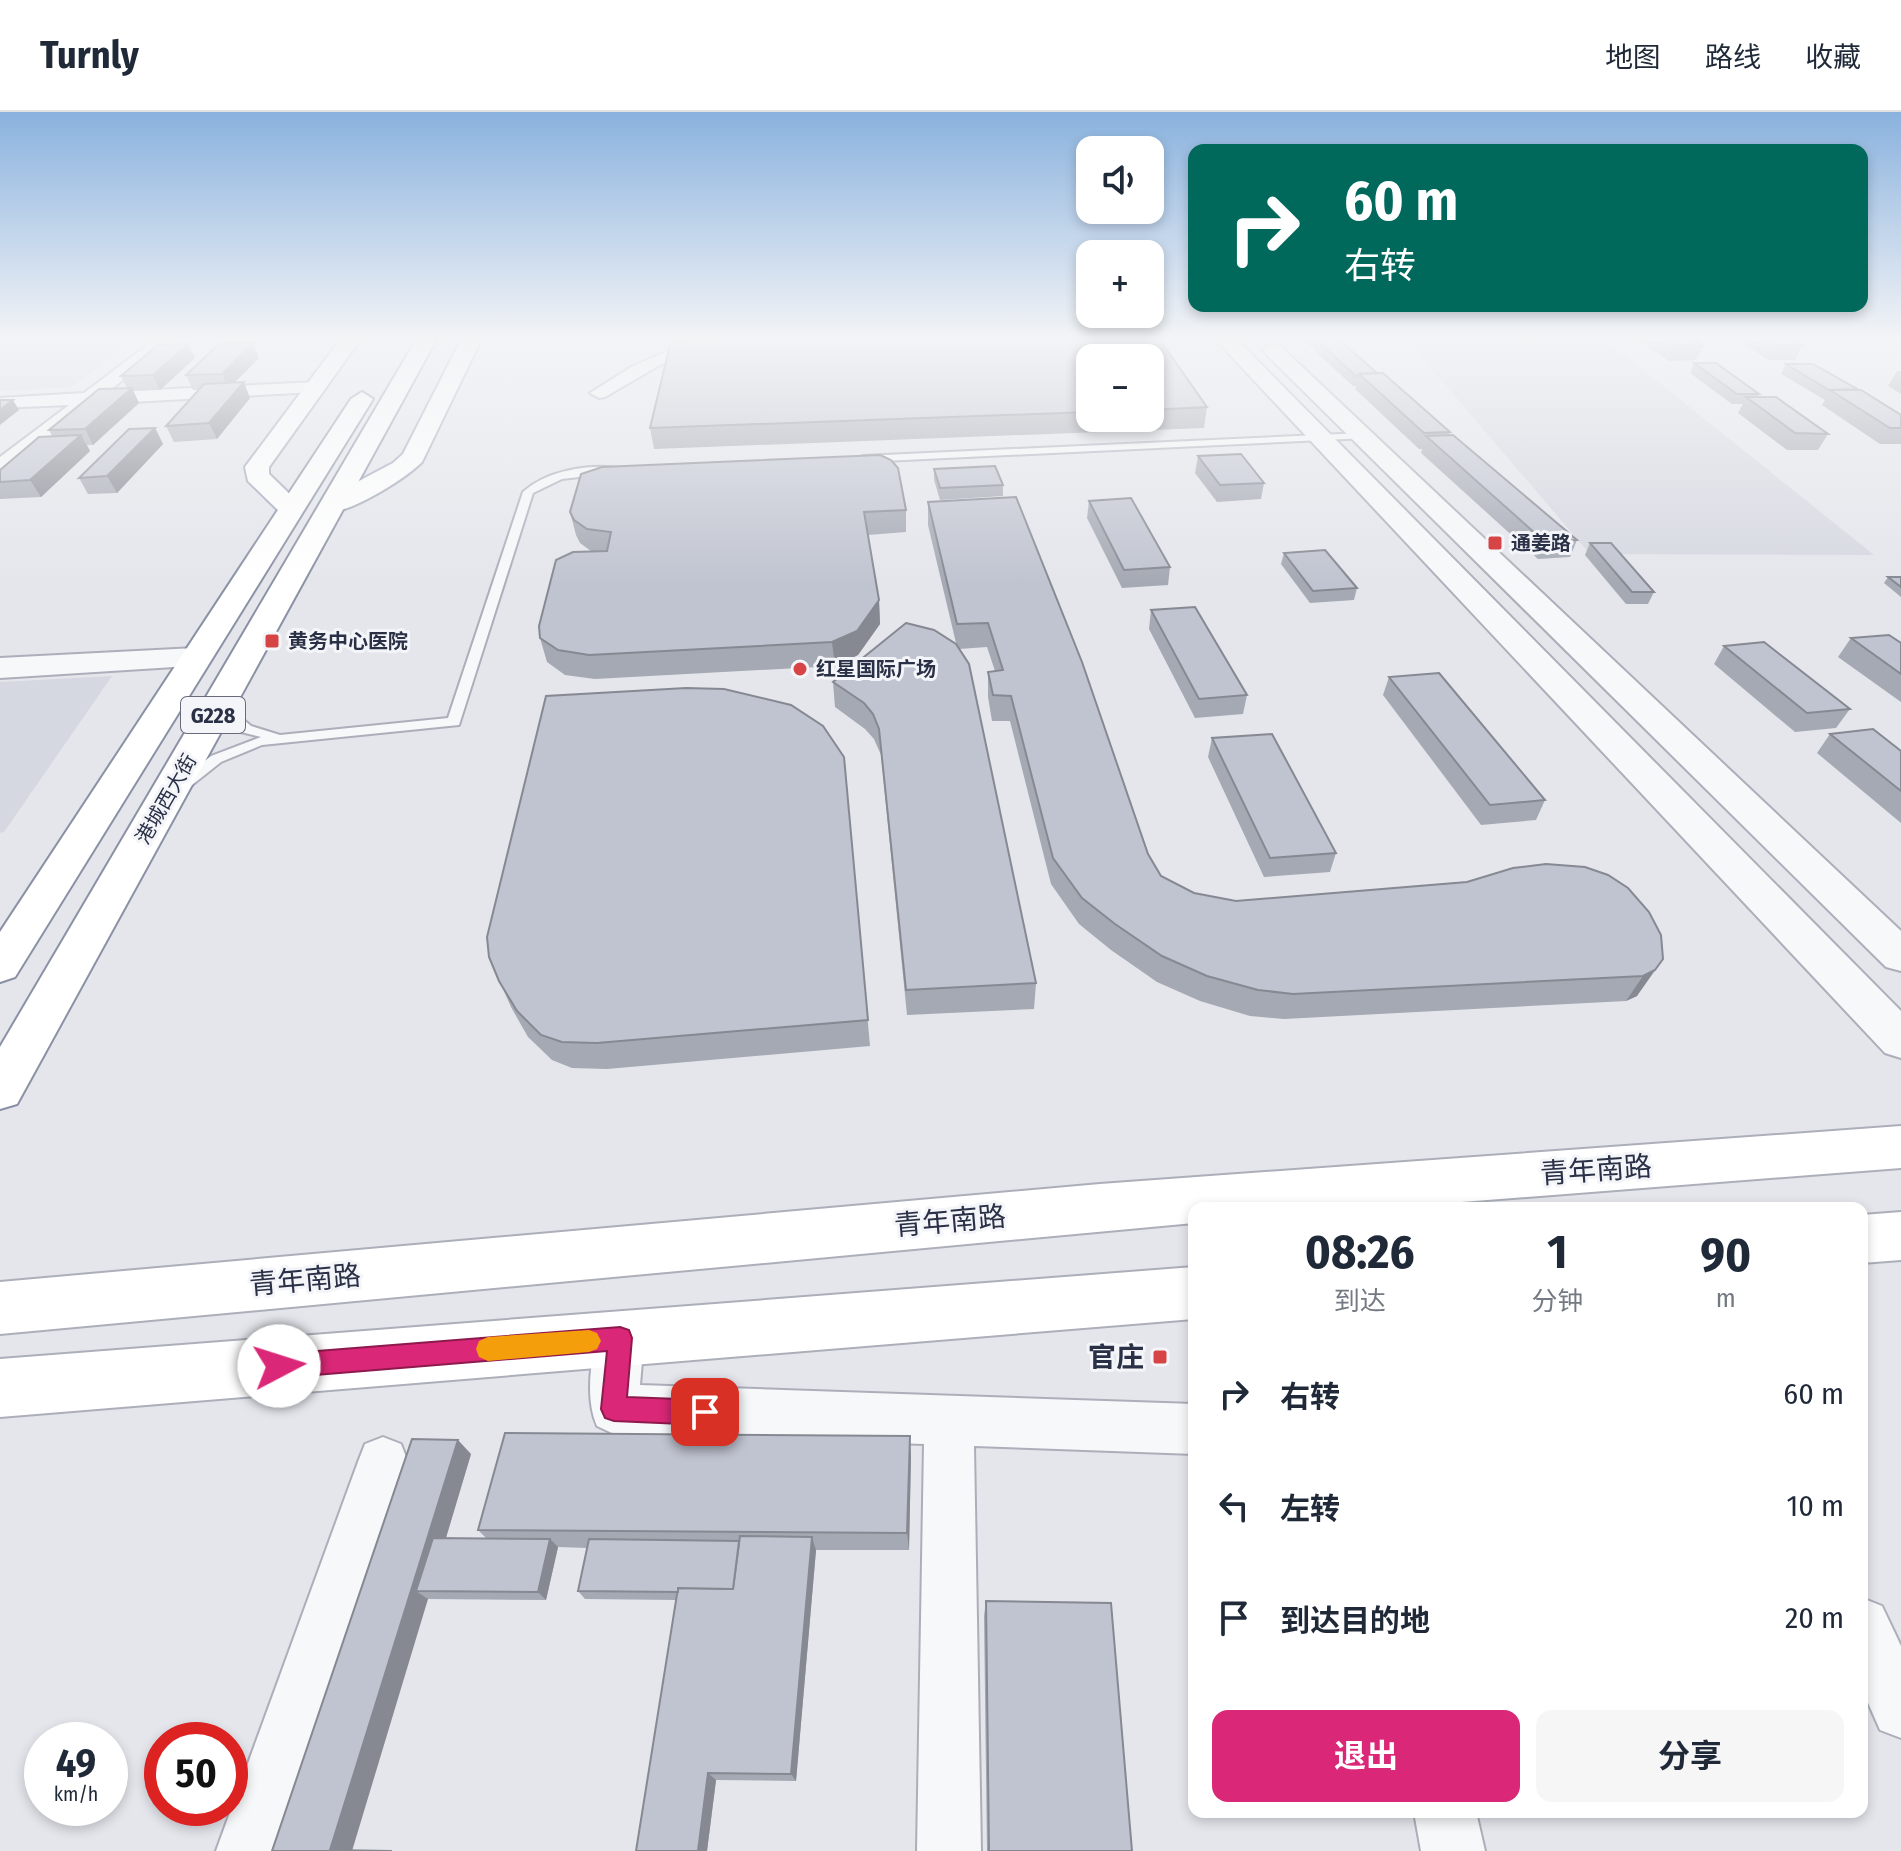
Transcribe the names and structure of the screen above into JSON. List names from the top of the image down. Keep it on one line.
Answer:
{"streets":{"main road":["G228","港城西大街","青年南路"]},"places":{"transit":["通姜路","黄务中心医院","官庄"],"other":["红星国际广场"]},"page":{"header":"Turnly","nav":["地图","路线","收藏"],"map_buttons":["+","−"],"turn":["60 m","右转"],"eta":["08:26","到达","1","分钟","90","m"],"list":[{"name":"右转","value":"60 m"},{"name":"左转","value":"10 m"},{"name":"到达目的地","value":"20 m"}],"buttons":["退出","分享"],"speed":"49 km/h","limit":"50"}}
